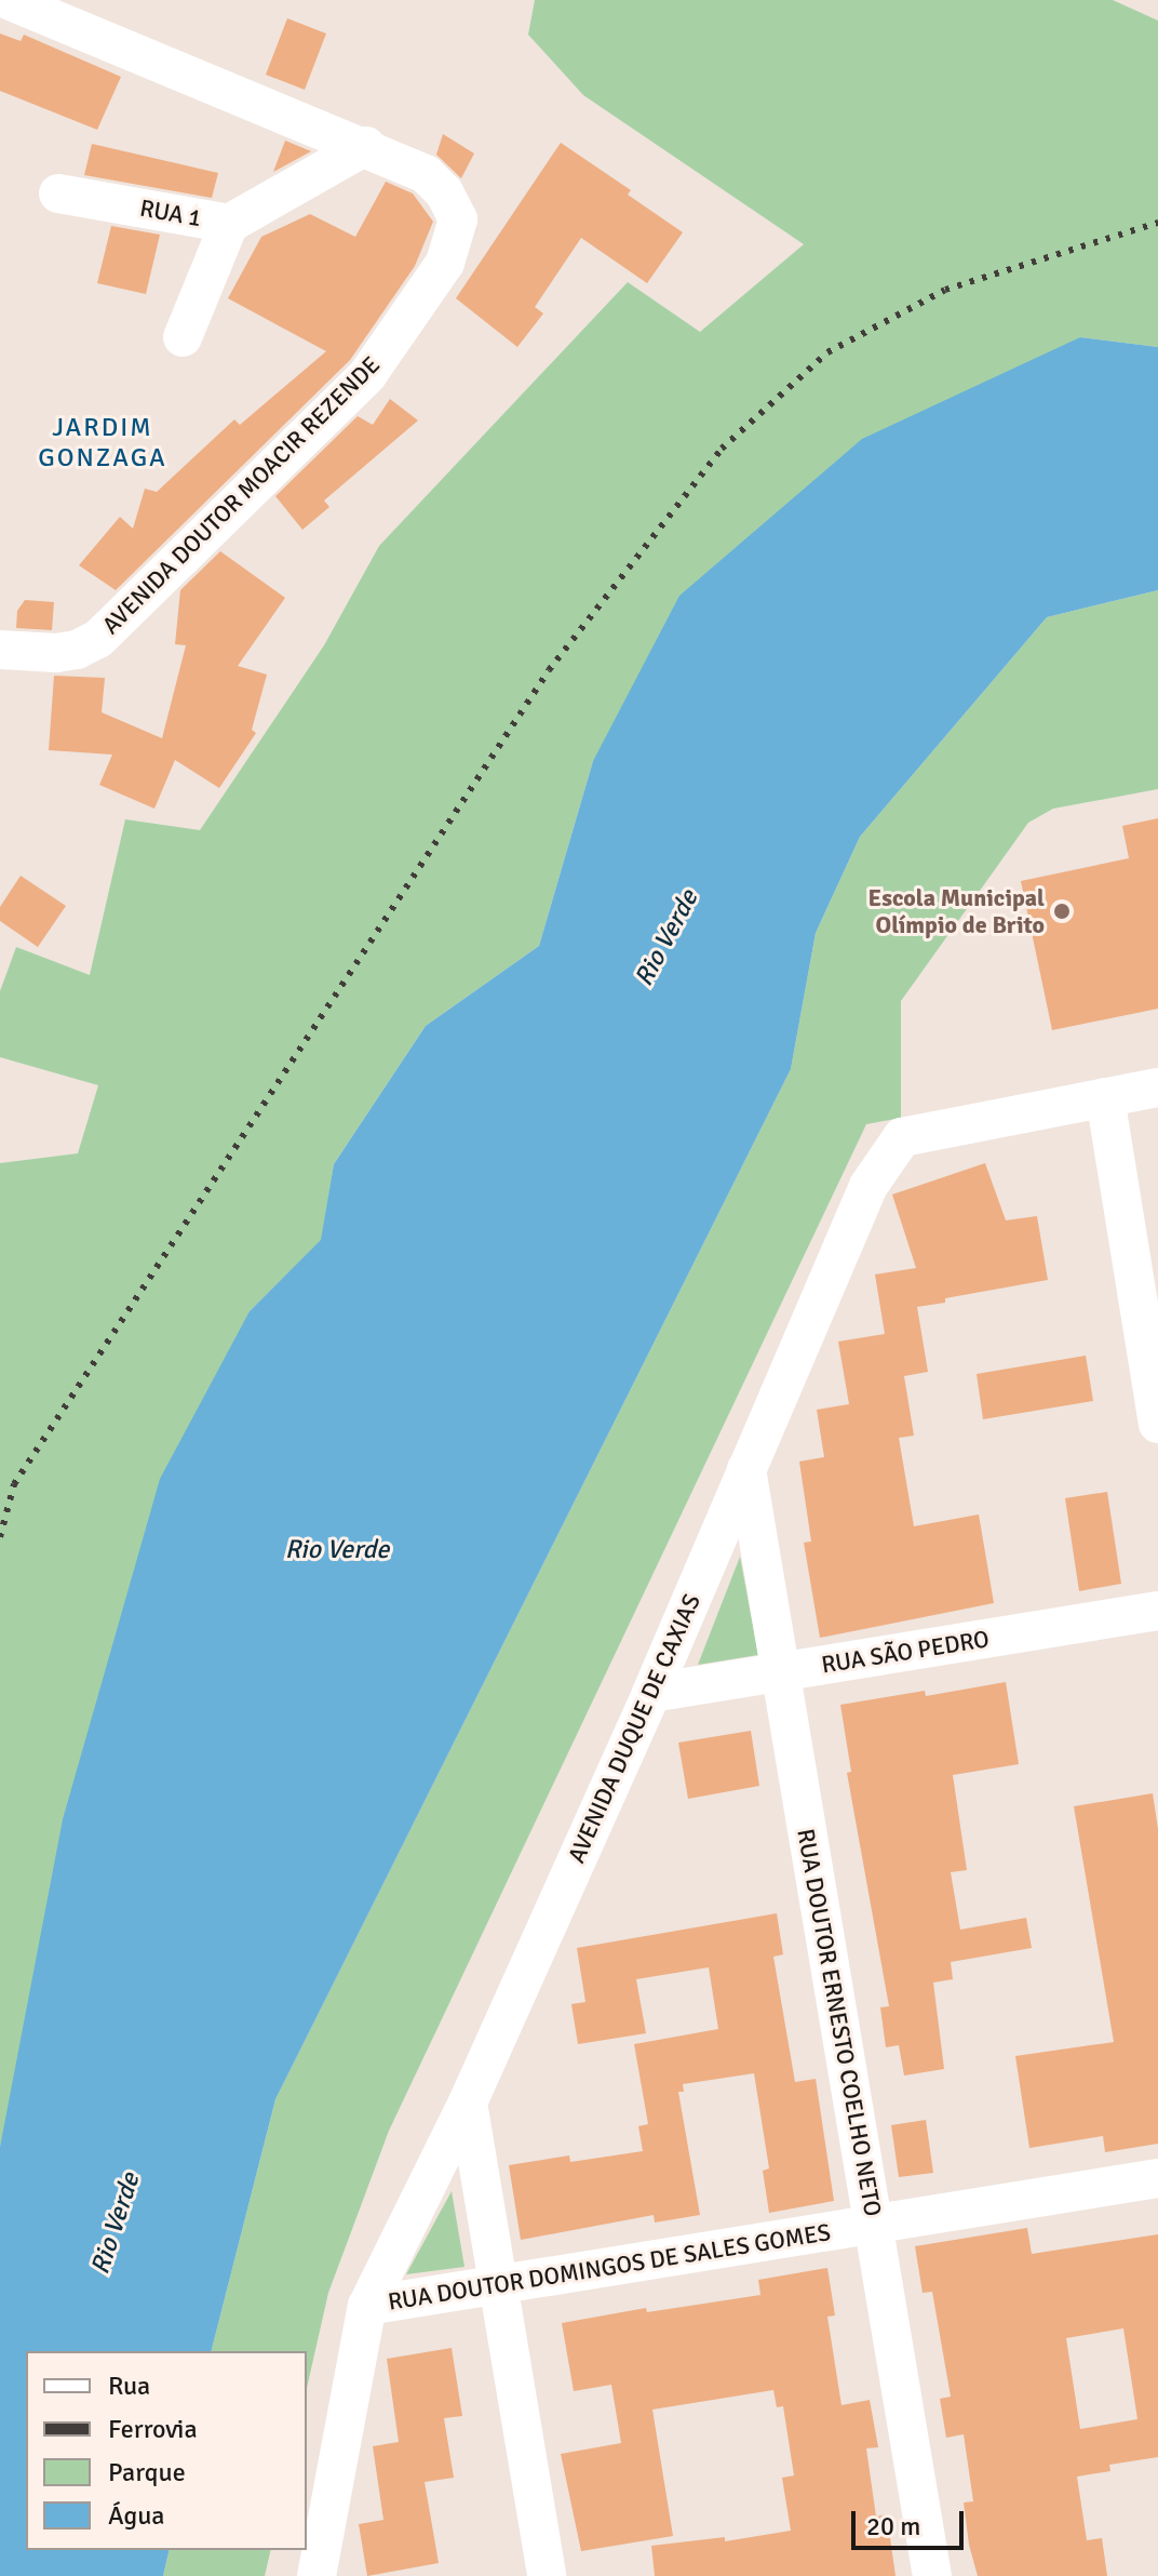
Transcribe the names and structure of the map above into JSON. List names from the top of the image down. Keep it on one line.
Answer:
{"streets":{"street":["RUA 1","AVENIDA DOUTOR MOACIR REZENDE","RUA SÃO PEDRO","AVENIDA DUQUE DE CAXIAS","RUA DOUTOR ERNESTO COELHO NETO","RUA DOUTOR DOMINGOS DE SALES GOMES"]},"crossings":[["RUA 1","AVENIDA DOUTOR MOACIR REZENDE"],["RUA SÃO PEDRO","AVENIDA DUQUE DE CAXIAS"],["RUA SÃO PEDRO","RUA DOUTOR ERNESTO COELHO NETO"],["AVENIDA DUQUE DE CAXIAS","RUA DOUTOR ERNESTO COELHO NETO"],["AVENIDA DUQUE DE CAXIAS","RUA DOUTOR DOMINGOS DE SALES GOMES"],["RUA DOUTOR ERNESTO COELHO NETO","RUA DOUTOR DOMINGOS DE SALES GOMES"]],"districts":["JARDIM GONZAGA"],"water":["Rio Verde"],"places":["Escola Municipal Olímpio de Brito"],"legend":["Rua","Ferrovia","Parque","Água"],"scale_bar":"20 m"}
